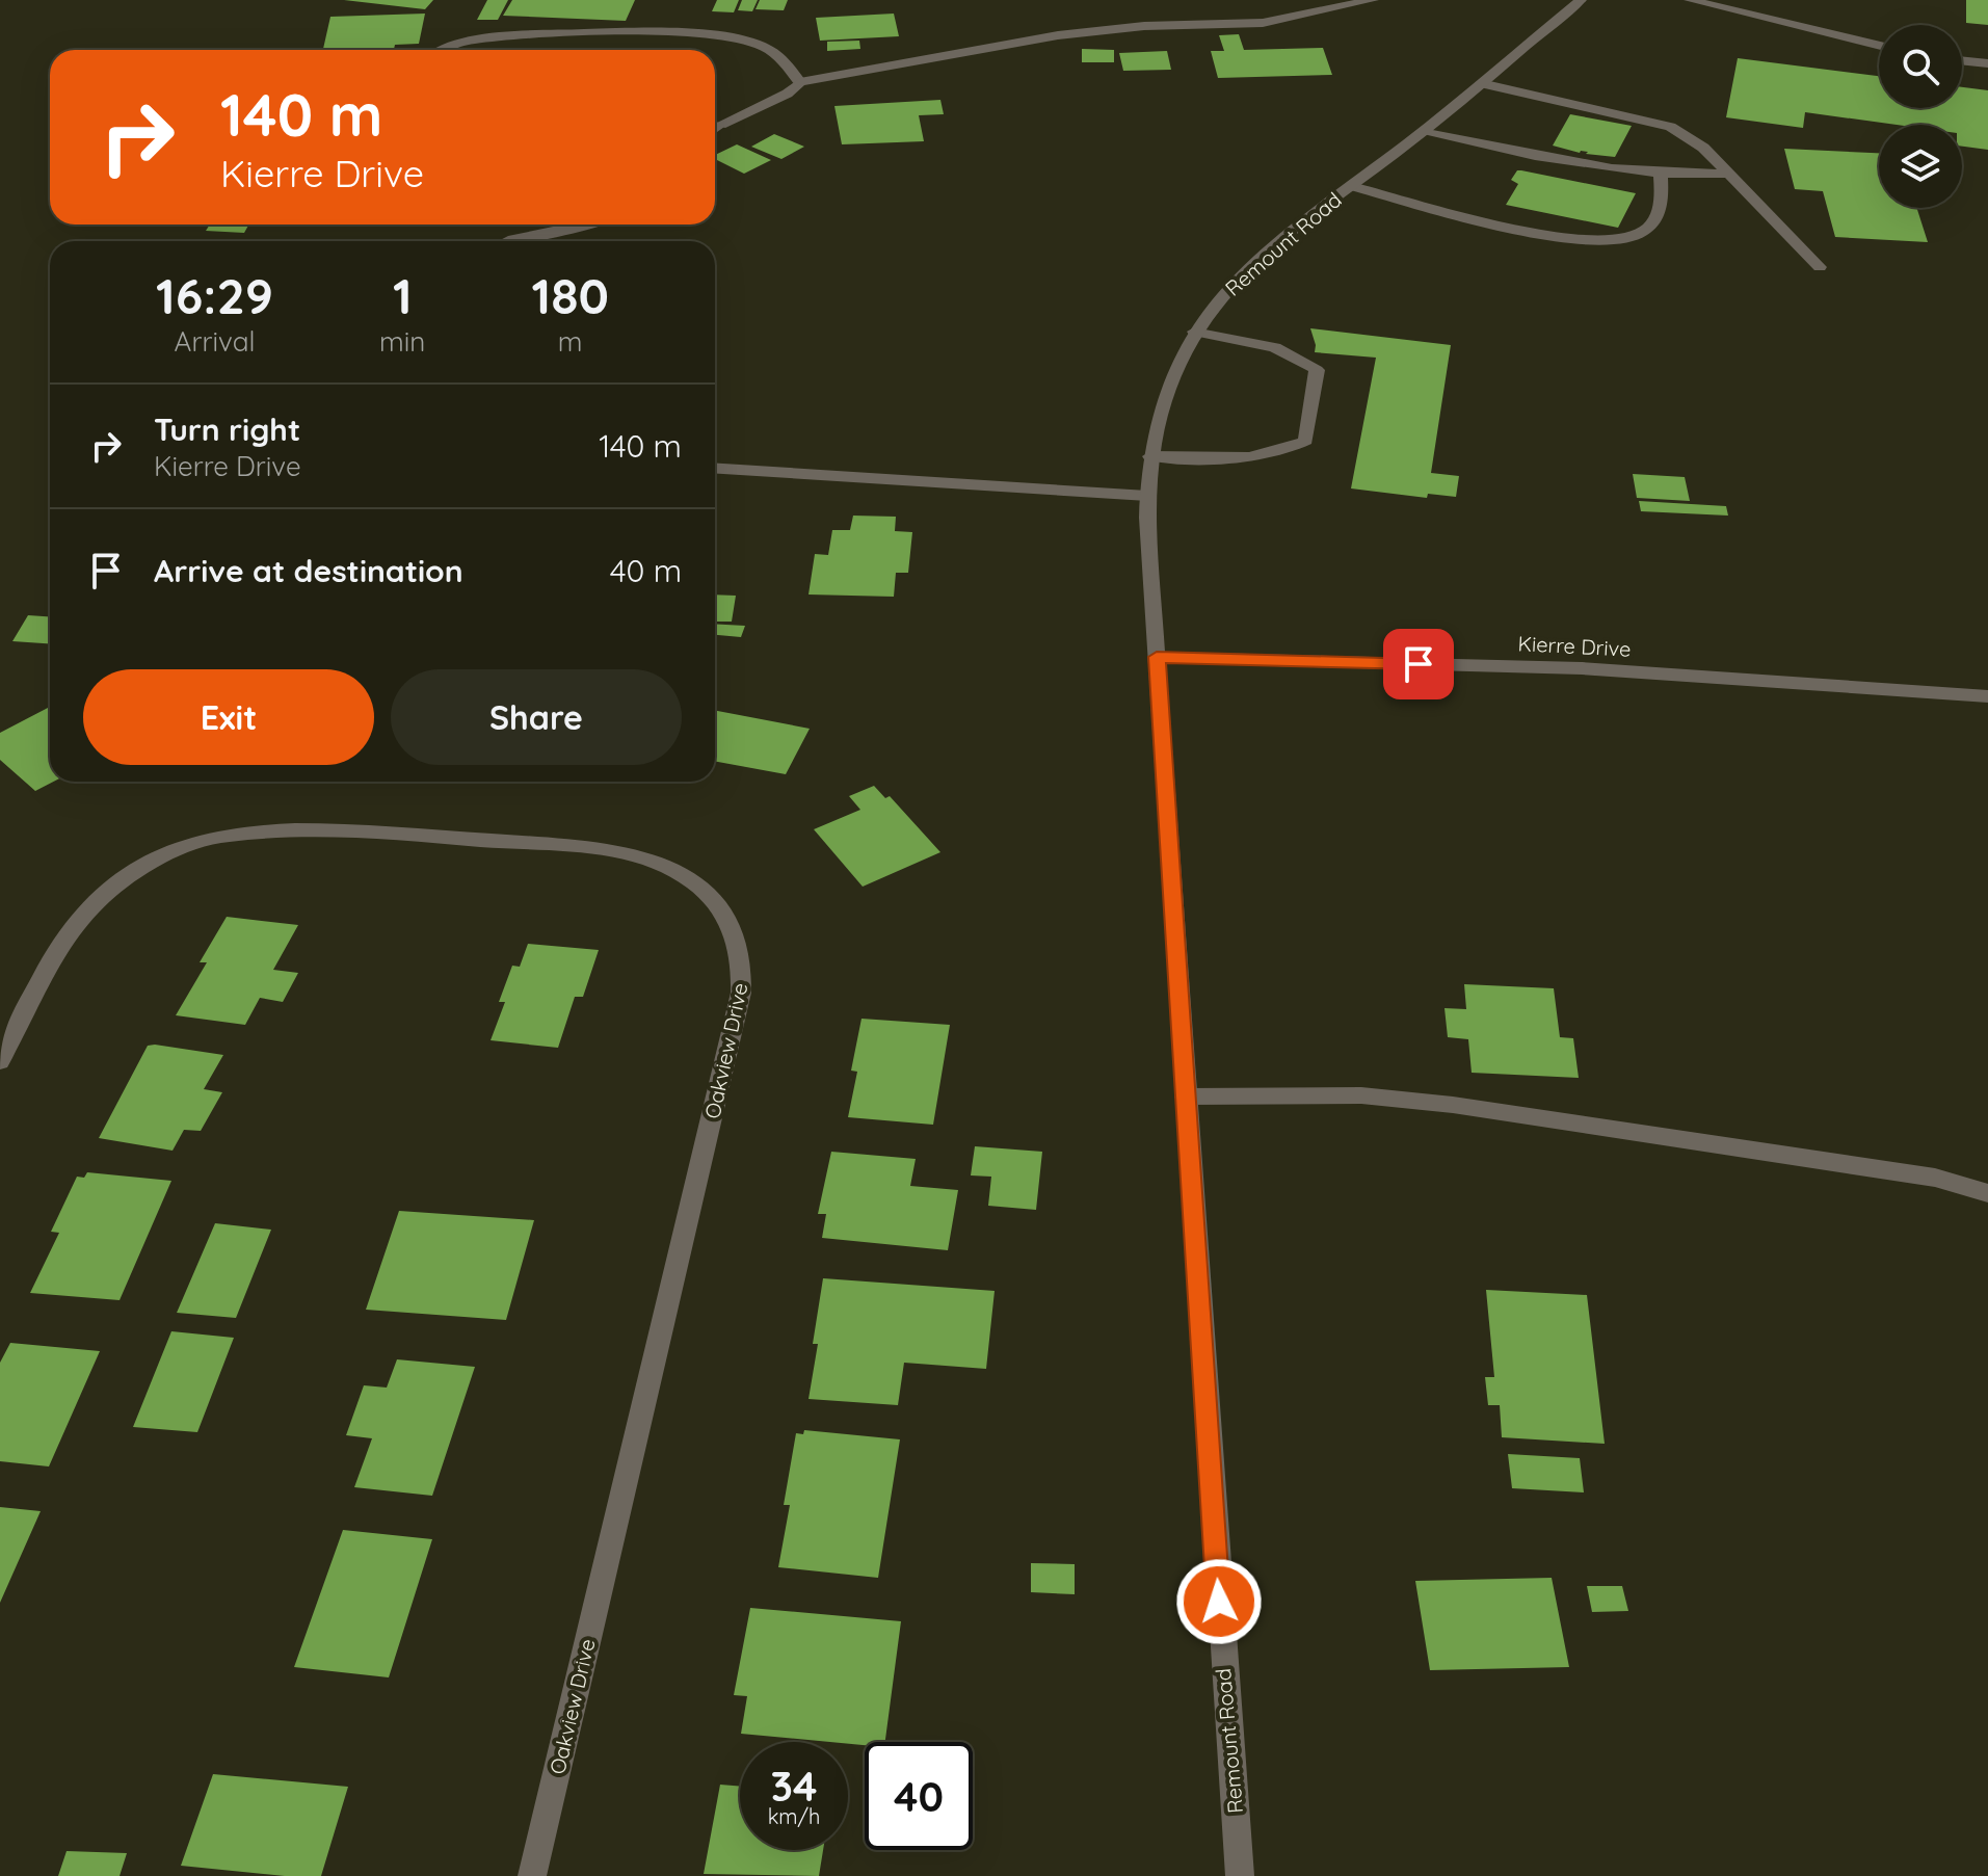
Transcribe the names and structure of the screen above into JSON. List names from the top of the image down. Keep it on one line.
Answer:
{"streets":{"street":["Remount Road","Kierre Drive","Oakview Drive"]},"crossings":[["Remount Road","Kierre Drive"]],"page":{"turn":["140 m","Kierre Drive"],"eta":["16:29","Arrival","1","min","180","m"],"list":[{"name":"Turn right","note":"Kierre Drive","value":"140 m"},{"name":"Arrive at destination","value":"40 m"}],"buttons":["Exit","Share"],"speed":"34 km/h","limit":"40"}}
